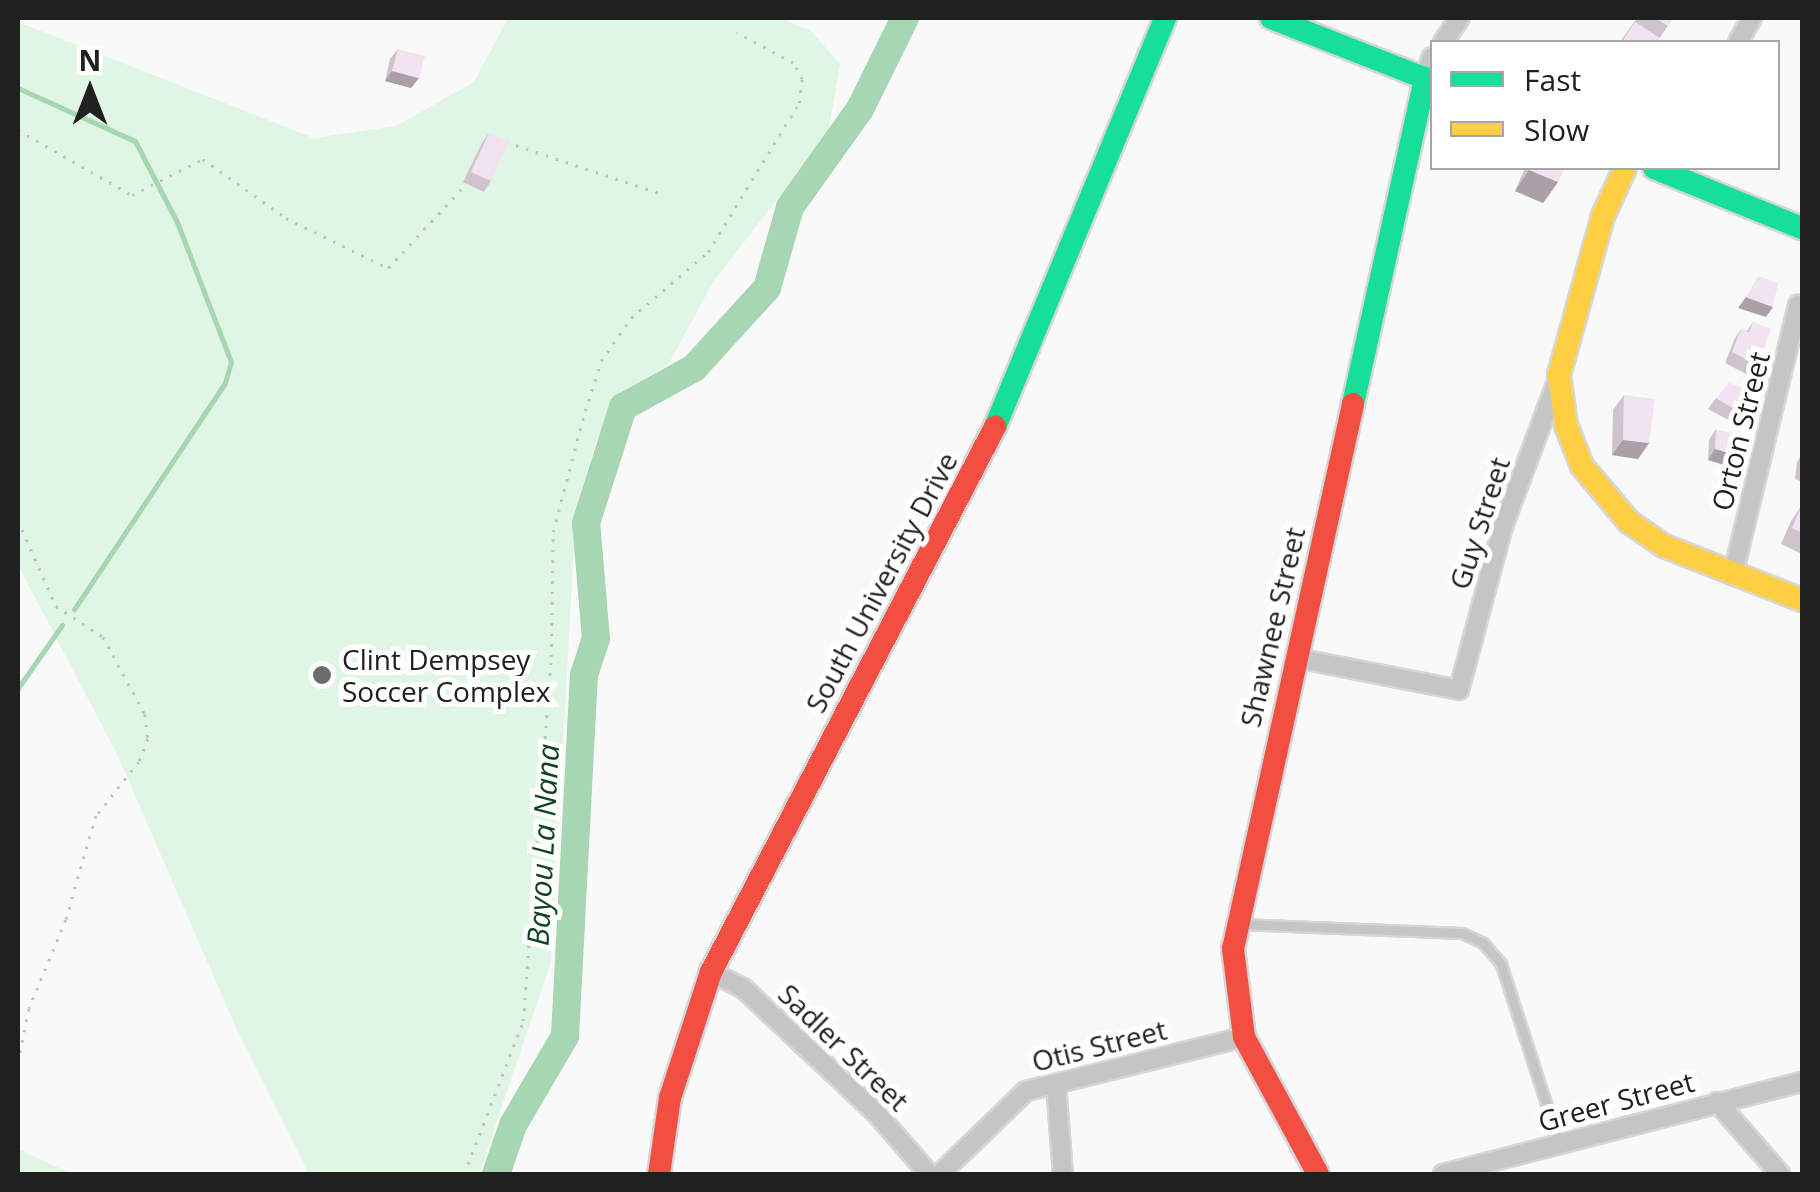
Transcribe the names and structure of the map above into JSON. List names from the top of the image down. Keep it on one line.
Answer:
{"streets":{"street":["Orton Street","Guy Street","South University Drive","Shawnee Street","Otis Street","Sadler Street","Greer Street"]},"crossings":[["Guy Street","Shawnee Street"],["South University Drive","Sadler Street"],["Shawnee Street","Otis Street"]],"water":["Bayou La Nana"],"places":["Clint Dempsey Soccer Complex"],"legend":["Fast","Slow"],"north":"top"}
